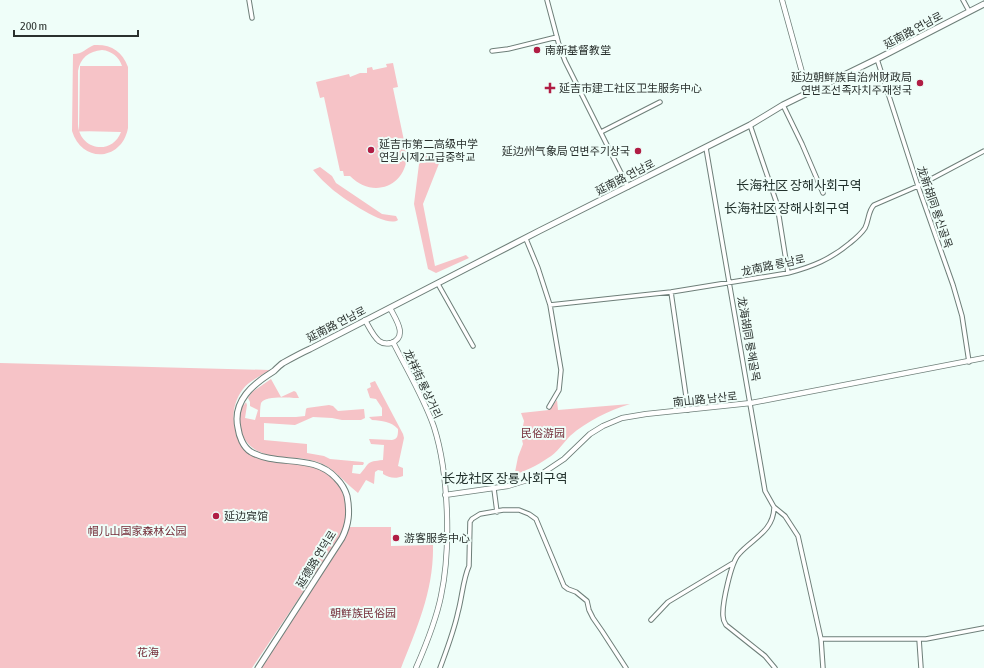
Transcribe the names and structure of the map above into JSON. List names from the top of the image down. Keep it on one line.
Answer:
{"streets":{"main road":["延南路 연남로","延德路 연덕로"],"street":["龙新胡同 룡신골목","龙南路 룡남로","龙海胡同 룡해골목","龙祥街 룡상거리","南山路 남산로"]},"crossings":[["延南路 연남로","龙新胡同 룡신골목"],["延南路 연남로","龙海胡同 룡해골목"],["延南路 연남로","龙祥街 룡상거리"],["延南路 연남로","延德路 연덕로"],["龙新胡同 룡신골목","龙南路 룡남로"],["龙新胡同 룡신골목","南山路 남산로"],["龙南路 룡남로","龙海胡同 룡해골목"],["龙海胡同 룡해골목","南山路 남산로"],["龙祥街 룡상거리","南山路 남산로"]],"districts":["长海社区 장해사회구역","长海社区 장해사회구역","长龙社区 장룡사회구역"],"parks":["民俗游园","帽儿山国家森林公园","朝鲜族民俗园","花海"],"places":{"other":["南新基督教堂","延边朝鲜族自治州财政局 연변조선족자치주재정국","延吉市第二高级中学 연길시제2고급중학교","延边州气象局 연변주기상국","延边宾馆","游客服务中心"],"health":["延吉市建工社区卫生服务中心"]},"scale_bar":"200 m"}
